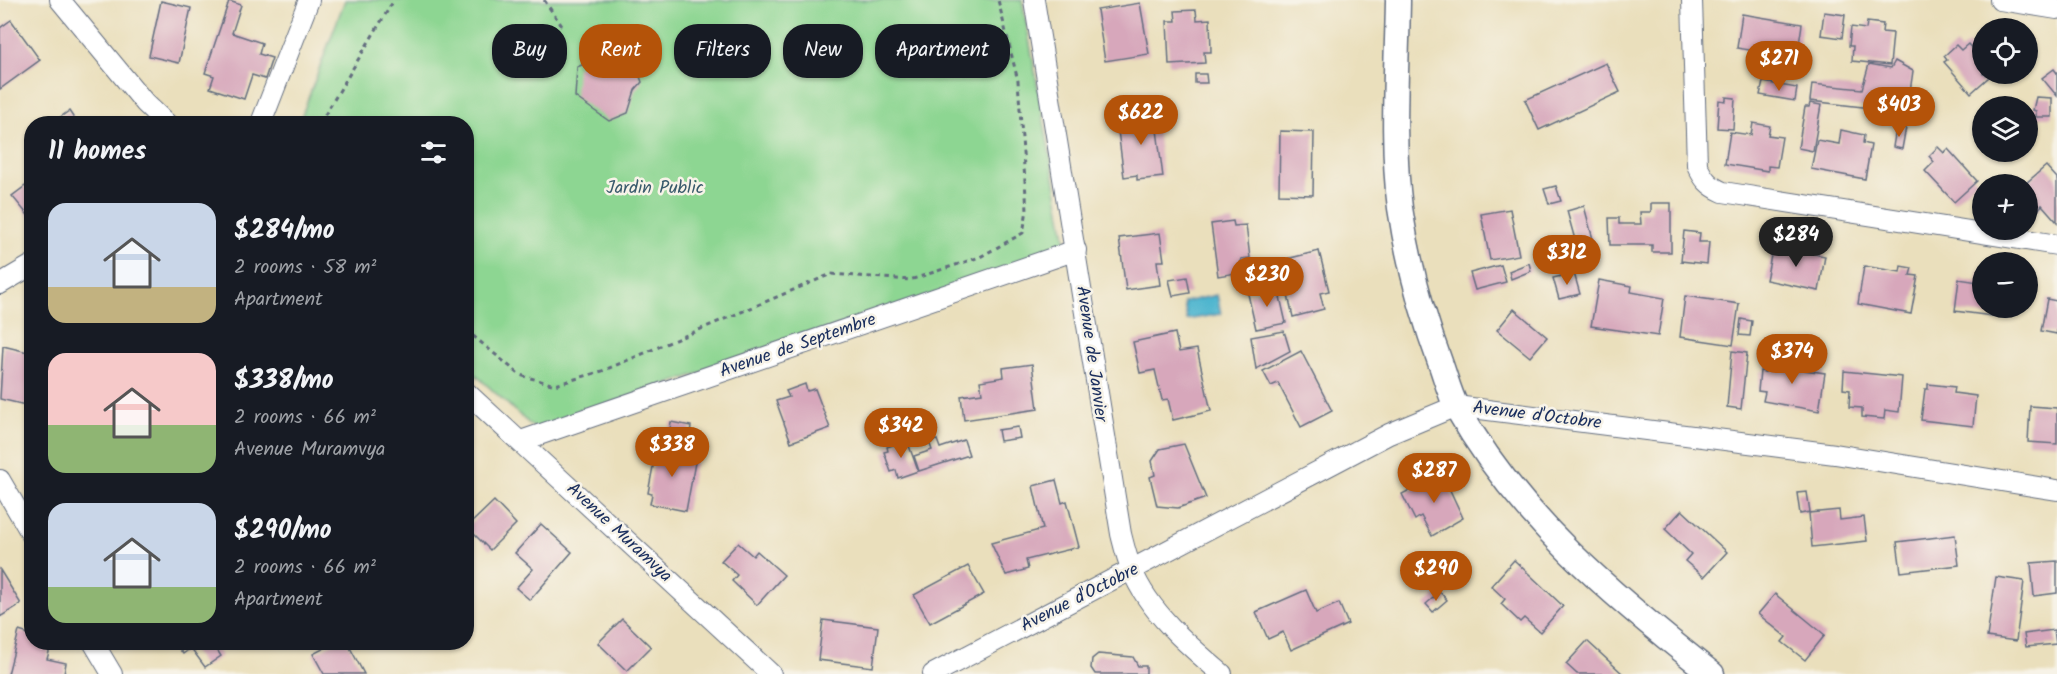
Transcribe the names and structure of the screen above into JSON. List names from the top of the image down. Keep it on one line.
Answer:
{"streets":{"street":["Avenue de Septembre","Avenue de Janvier","Avenue d'Octobre","Avenue Muramvya"]},"crossings":[["Avenue de Septembre","Avenue de Janvier"],["Avenue de Septembre","Avenue Muramvya"],["Avenue de Janvier","Avenue d'Octobre"]],"parks":["Jardin Public"],"page":{"map_buttons":["+","−"],"chip":["Buy","Rent","Filters","New","Apartment"],"price":["$271","$403","$622","$284","$312","$230","$374","$342","$338","$287","$290"],"heading":"11 homes","list":[{"name":"$284/mo","note":"2 rooms · 58 m² · Apartment"},{"name":"$338/mo","note":"2 rooms · 66 m² · Avenue Muramvya"},{"name":"$290/mo","note":"2 rooms · 66 m² · Apartment"}]}}
